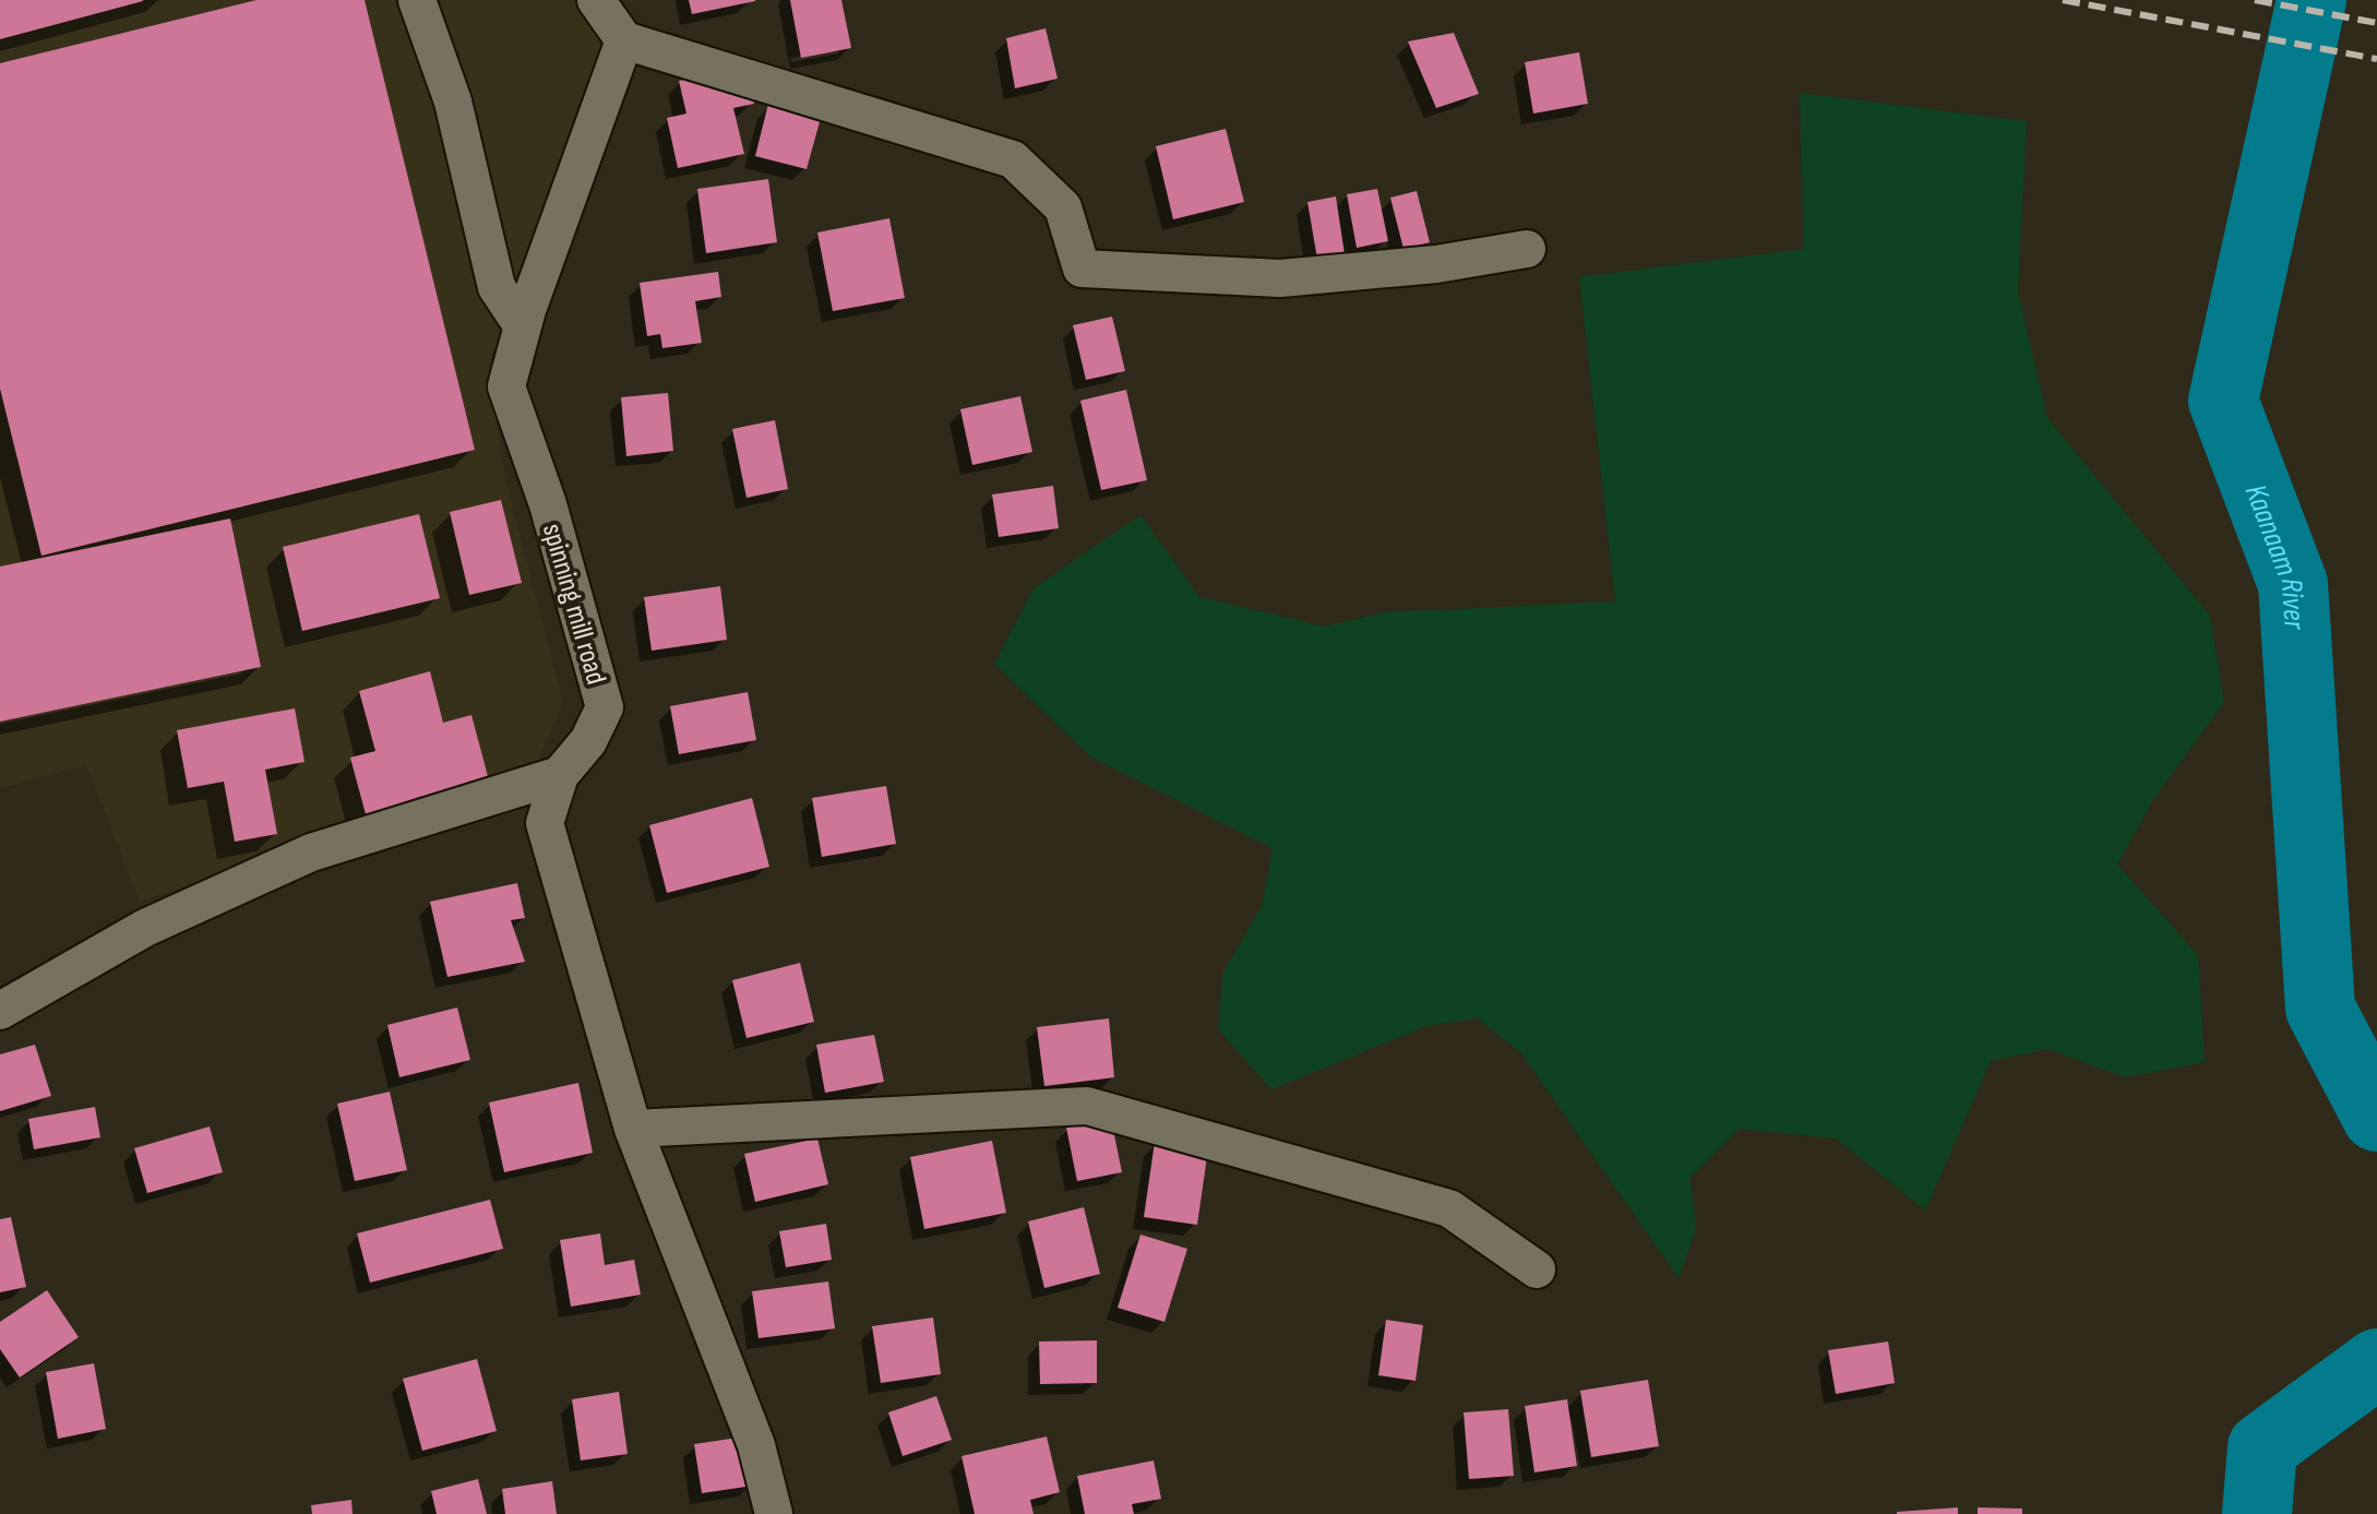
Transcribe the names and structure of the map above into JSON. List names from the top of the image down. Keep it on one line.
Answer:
{"streets":{"street":["spinning mill road"]},"water":["Kaanaam River"]}
